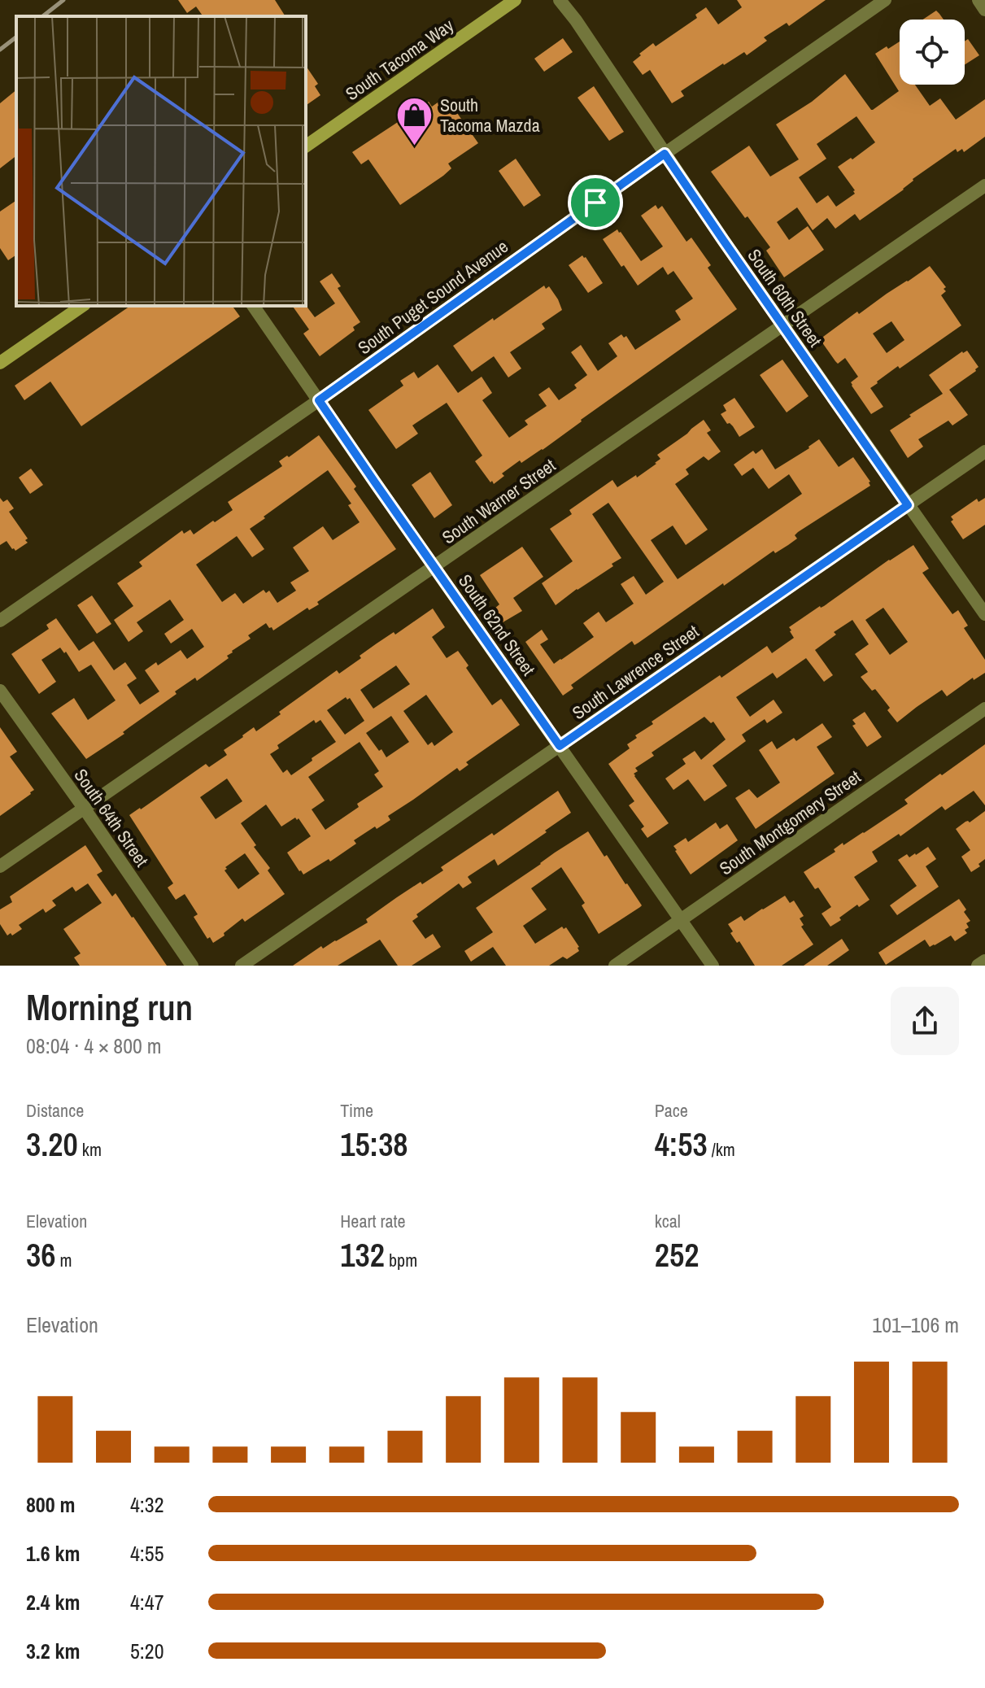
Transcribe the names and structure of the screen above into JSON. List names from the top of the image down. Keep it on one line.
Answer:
{"streets":{"main road":["South Tacoma Way"],"street":["South Puget Sound Avenue","South 60th Street","South Warner Street","South 62nd Street","South Lawrence Street","South 64th Street","South Montgomery Street"]},"crossings":[["South Puget Sound Avenue","South 60th Street"],["South Puget Sound Avenue","South 62nd Street"],["South 60th Street","South Warner Street"],["South 60th Street","South Lawrence Street"],["South Warner Street","South 62nd Street"],["South Warner Street","South 64th Street"],["South 62nd Street","South Lawrence Street"],["South 62nd Street","South Montgomery Street"]],"places":{"shop":["South Tacoma Mazda"]},"page":{"heading":["Morning run","08:04 · 4 × 800 m"],"stats":[["Distance","3.20 km"],["Time","15:38"],["Pace","4:53 /km"],["Elevation","36 m"],["Heart rate","132 bpm"],["kcal","252"]],"chart":["Elevation","101–106 m"],"list":[{"name":"800 m","note":"4:32"},{"name":"1.6 km","note":"4:55"},{"name":"2.4 km","note":"4:47"},{"name":"3.2 km","note":"5:20"}]}}
